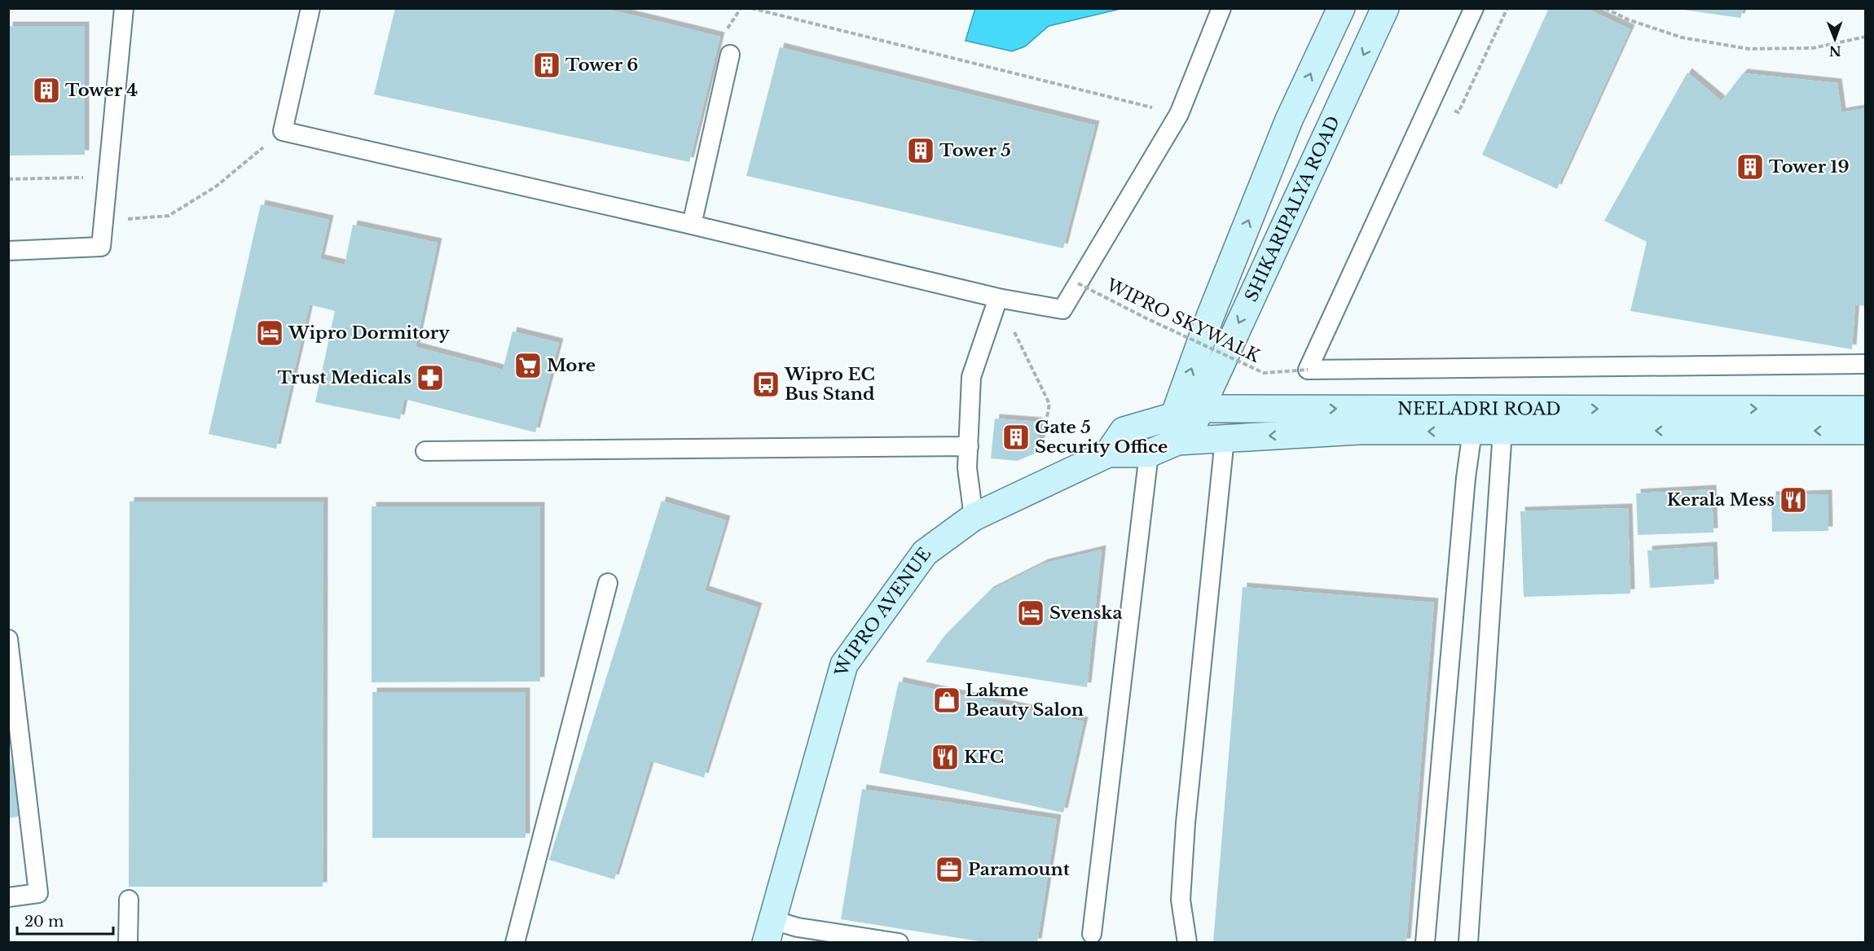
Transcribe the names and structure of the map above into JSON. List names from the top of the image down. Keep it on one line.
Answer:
{"streets":{"main road":["SHIKARIPALYA ROAD","NEELADRI ROAD","WIPRO AVENUE"],"path":["WIPRO SKYWALK"]},"crossings":[["SHIKARIPALYA ROAD","NEELADRI ROAD"],["SHIKARIPALYA ROAD","WIPRO AVENUE"],["NEELADRI ROAD","WIPRO AVENUE"]],"places":{"building":["Tower 6","Tower 4","Tower 5","Tower 19","Gate 5 Security Office"],"hotel":["Wipro Dormitory","Svenska"],"supermarket":["More"],"pharmacy":["Trust Medicals"],"bus stop":["Wipro EC Bus Stand"],"restaurant":["Kerala Mess","KFC"],"shop":["Lakme Beauty Salon"],"office":["Paramount"]},"scale_bar":"20 m","north":"bottom"}
